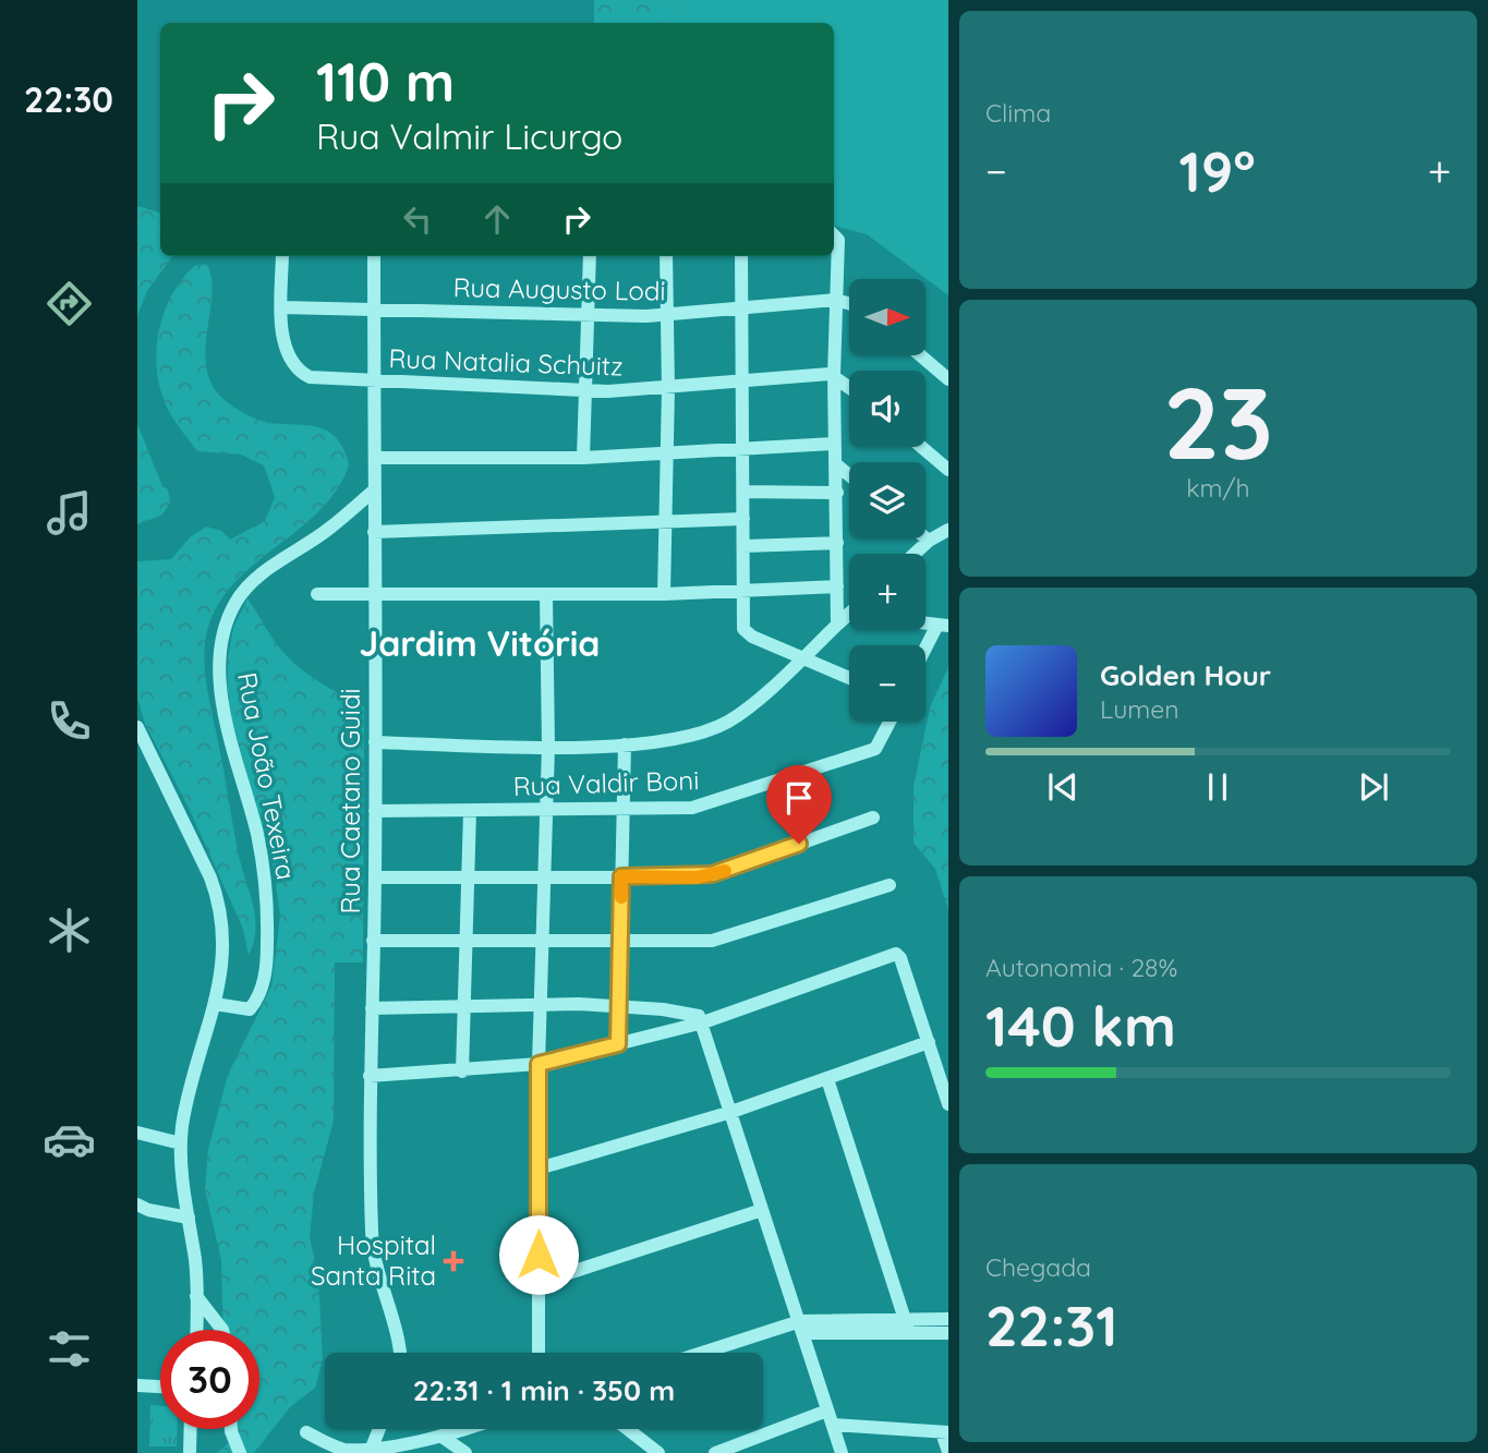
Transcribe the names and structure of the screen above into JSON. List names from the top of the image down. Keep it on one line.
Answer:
{"streets":{"street":["Rua Augusto Lodi","Rua Natalia Schuitz","Rua João Texeira","Rua Valdir Boni","Rua Caetano Guidi"]},"crossings":[["Rua Augusto Lodi","Rua Natalia Schuitz"],["Rua Augusto Lodi","Rua Caetano Guidi"],["Rua Natalia Schuitz","Rua Caetano Guidi"],["Rua João Texeira","Rua Caetano Guidi"],["Rua Valdir Boni","Rua Caetano Guidi"]],"districts":["Jardim Vitória"],"places":{"health":["Hospital Santa Rita"]},"north":"right","page":{"tabs":"22:30","tile":["Clima",["23","km/h"],["Autonomia · 28%","140 km"],["Chegada","22:31"]],"turn":["110 m","Rua Valmir Licurgo"],"heat":["−","19°","+"],"map_buttons":["+","−"],"song":["Golden Hour","Lumen"],"limit":"30","trip":"22:31 · 1 min · 350 m"}}
